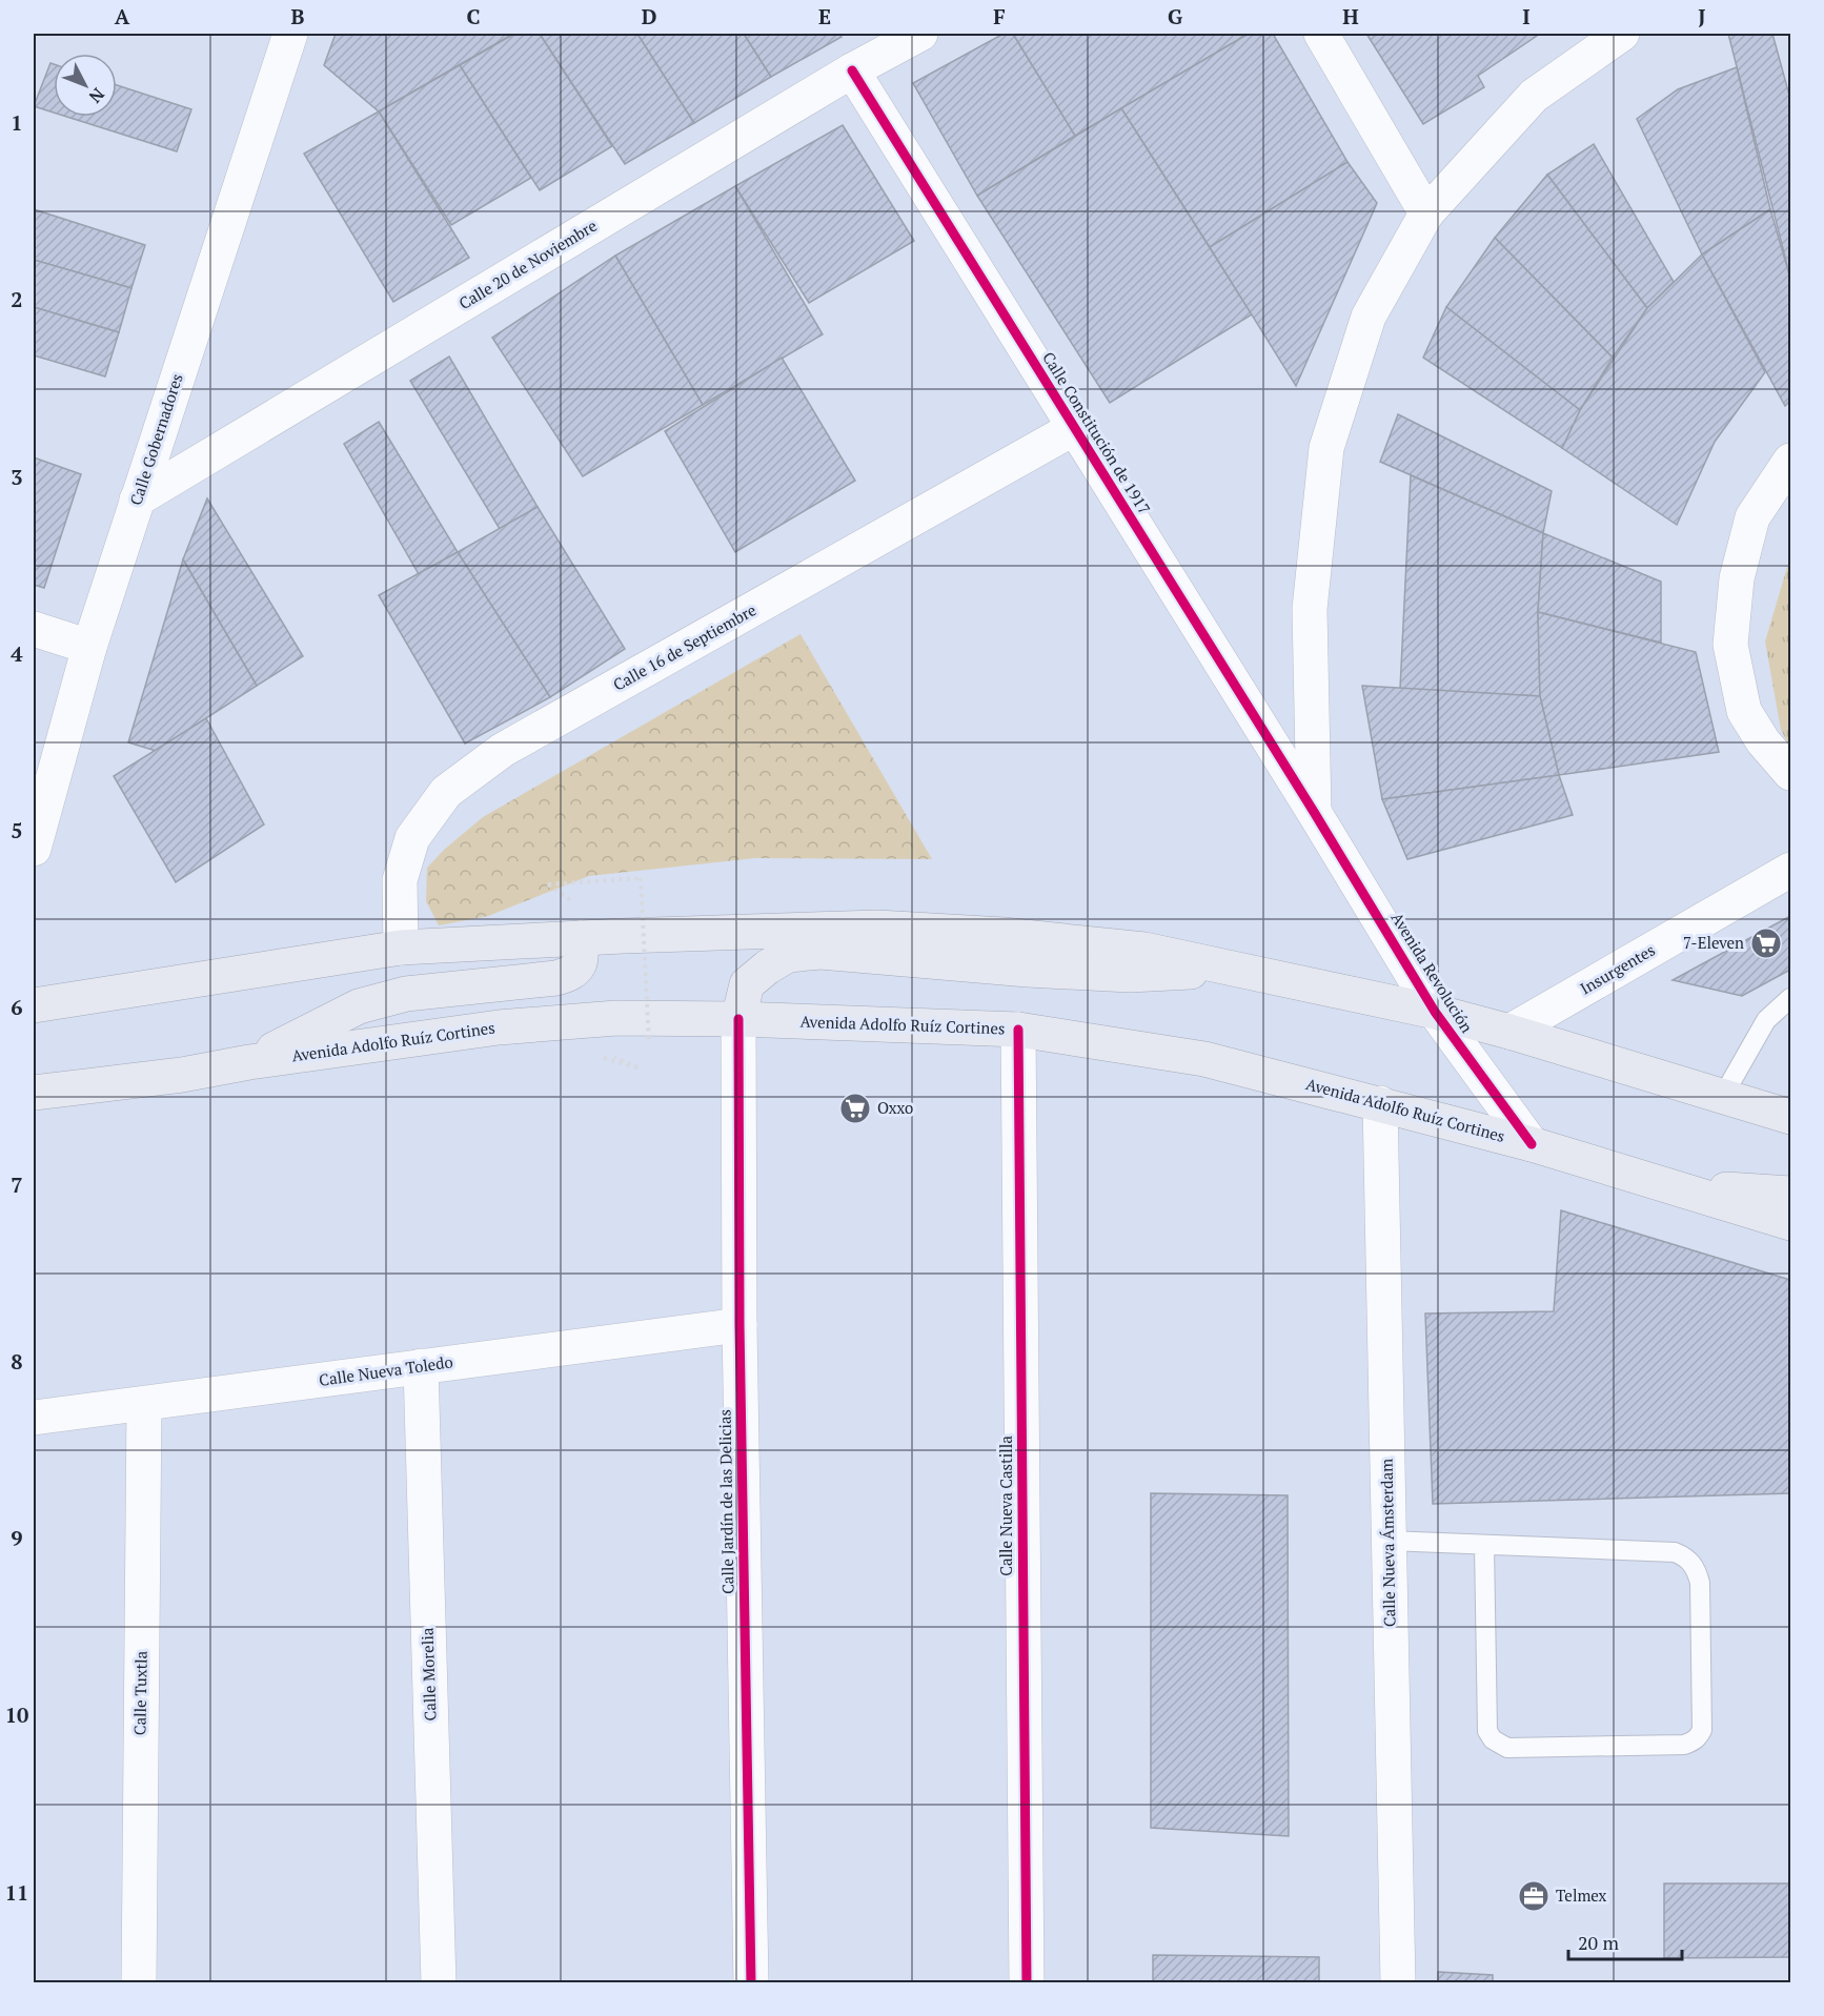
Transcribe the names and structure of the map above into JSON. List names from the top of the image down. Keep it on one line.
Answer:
{"streets":{"main road":["Avenida Adolfo Ruíz Cortines"],"street":["Calle 20 de Noviembre","Calle Constitución de 1917","Calle Gobernadores","Calle 16 de Septiembre","Insurgentes","Avenida Revolución","Calle Nueva Toledo","Calle Jardín de las Delicias","Calle Nueva Castilla","Calle Nueva Ámsterdam","Calle Morelia","Calle Tuxtla"]},"crossings":[["Calle 20 de Noviembre","Calle Constitución de 1917"],["Calle 20 de Noviembre","Calle Gobernadores"],["Calle Constitución de 1917","Calle 16 de Septiembre"],["Calle Constitución de 1917","Avenida Revolución"],["Avenida Revolución","Avenida Adolfo Ruíz Cortines"],["Avenida Adolfo Ruíz Cortines","Calle Jardín de las Delicias"],["Avenida Adolfo Ruíz Cortines","Calle Nueva Castilla"],["Avenida Adolfo Ruíz Cortines","Calle Nueva Ámsterdam"],["Calle Nueva Toledo","Calle Jardín de las Delicias"],["Calle Nueva Toledo","Calle Morelia"],["Calle Nueva Toledo","Calle Tuxtla"]],"places":{"supermarket":["7-Eleven","Oxxo"],"office":["Telmex"]},"scale_bar":"20 m","north":"bottom right","grid":{"columns":["A","B","C","D","E","F","G","H","I","J"],"rows":["1","2","3","4","5","6","7","8","9","10","11"]}}
